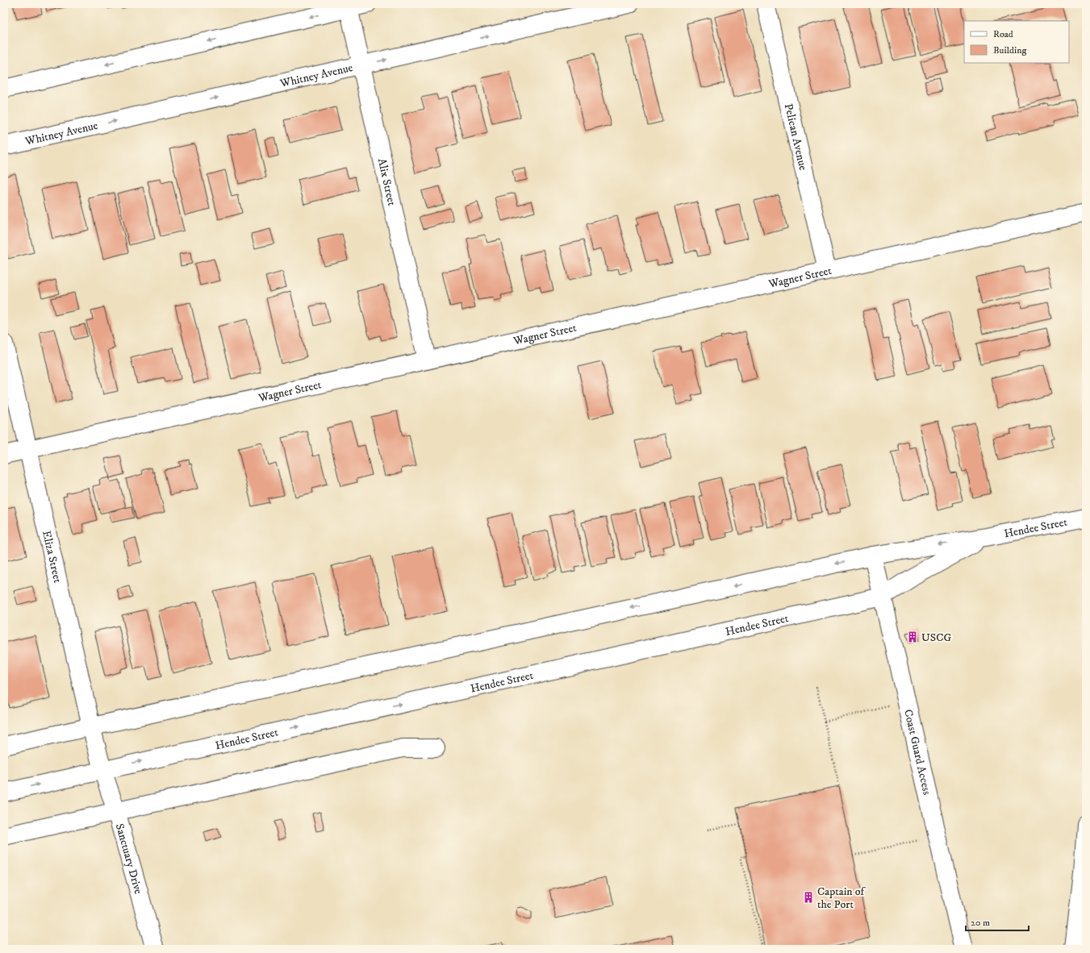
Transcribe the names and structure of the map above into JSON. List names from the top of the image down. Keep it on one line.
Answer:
{"streets":{"street":["Whitney Avenue","Pelican Avenue","Alix Street","Wagner Street","Hendee Street","Eliza Street","Coast Guard Access","Sanctuary Drive"]},"crossings":[["Whitney Avenue","Alix Street"],["Pelican Avenue","Wagner Street"],["Alix Street","Wagner Street"],["Wagner Street","Eliza Street"],["Hendee Street","Eliza Street"],["Hendee Street","Coast Guard Access"],["Hendee Street","Sanctuary Drive"],["Eliza Street","Sanctuary Drive"]],"places":{"building":["USCG","Captain of the Port"]},"legend":["Road","Building"],"scale_bar":"20 m"}
